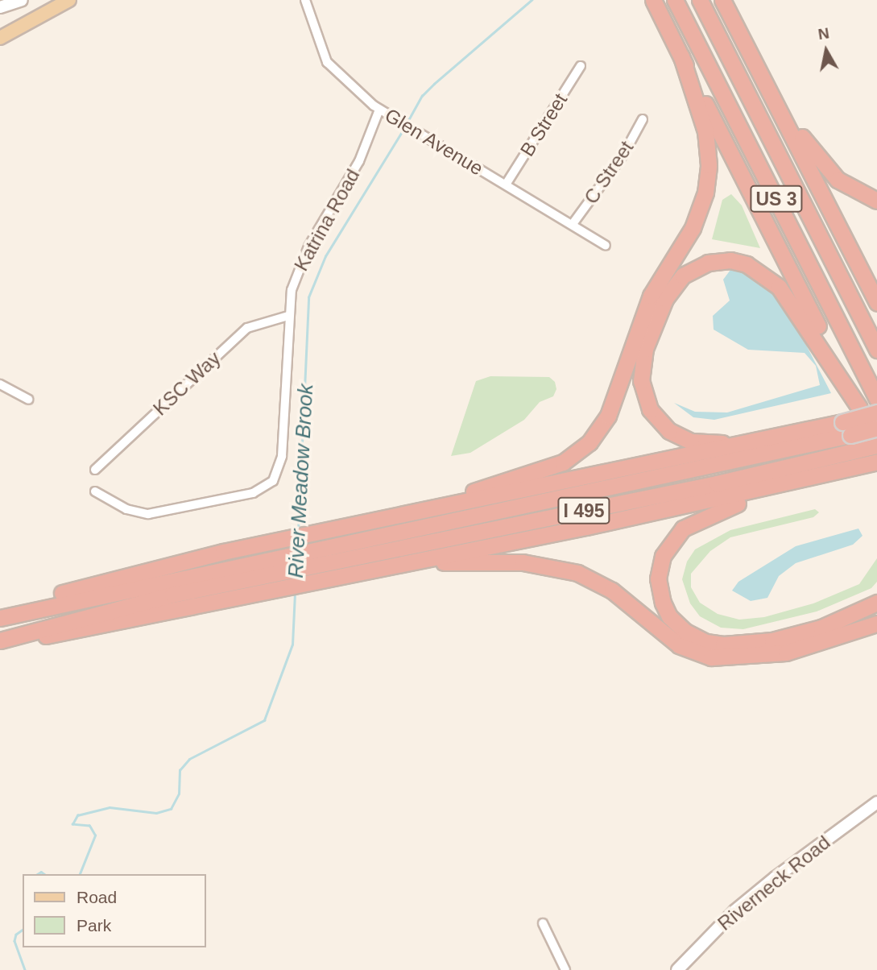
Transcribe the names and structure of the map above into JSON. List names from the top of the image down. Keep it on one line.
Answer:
{"streets":{"highway":["US 3","I 495"],"main road":["Riverneck Road"],"street":["B Street","Glen Avenue","C Street","Katrina Road","KSC Way"]},"crossings":[["B Street","Glen Avenue"],["Glen Avenue","C Street"],["Glen Avenue","Katrina Road"],["Katrina Road","KSC Way"]],"water":["River Meadow Brook"],"legend":["Road","Park"],"north":"top"}
